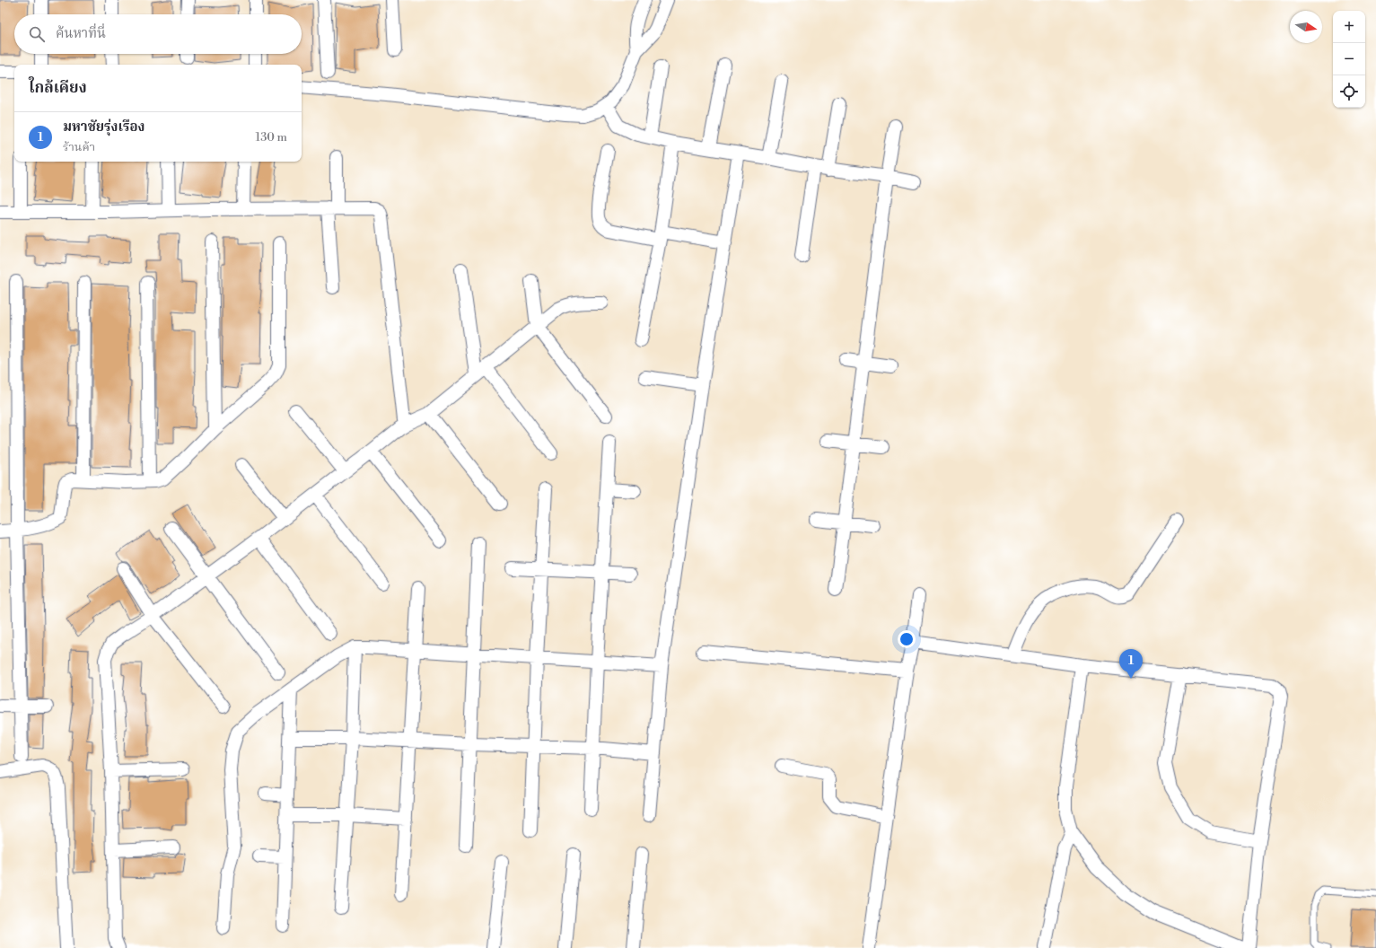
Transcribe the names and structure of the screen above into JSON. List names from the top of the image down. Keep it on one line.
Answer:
{"north":"right","page":{"map_buttons":["+","−"],"search":"ค้นหาที่นี่","heading":"ใกล้เคียง","list":[{"mark":"1","name":"มหาชัยรุ่งเรือง","note":"ร้านค้า","value":"130 m"}],"pins":"1"}}
